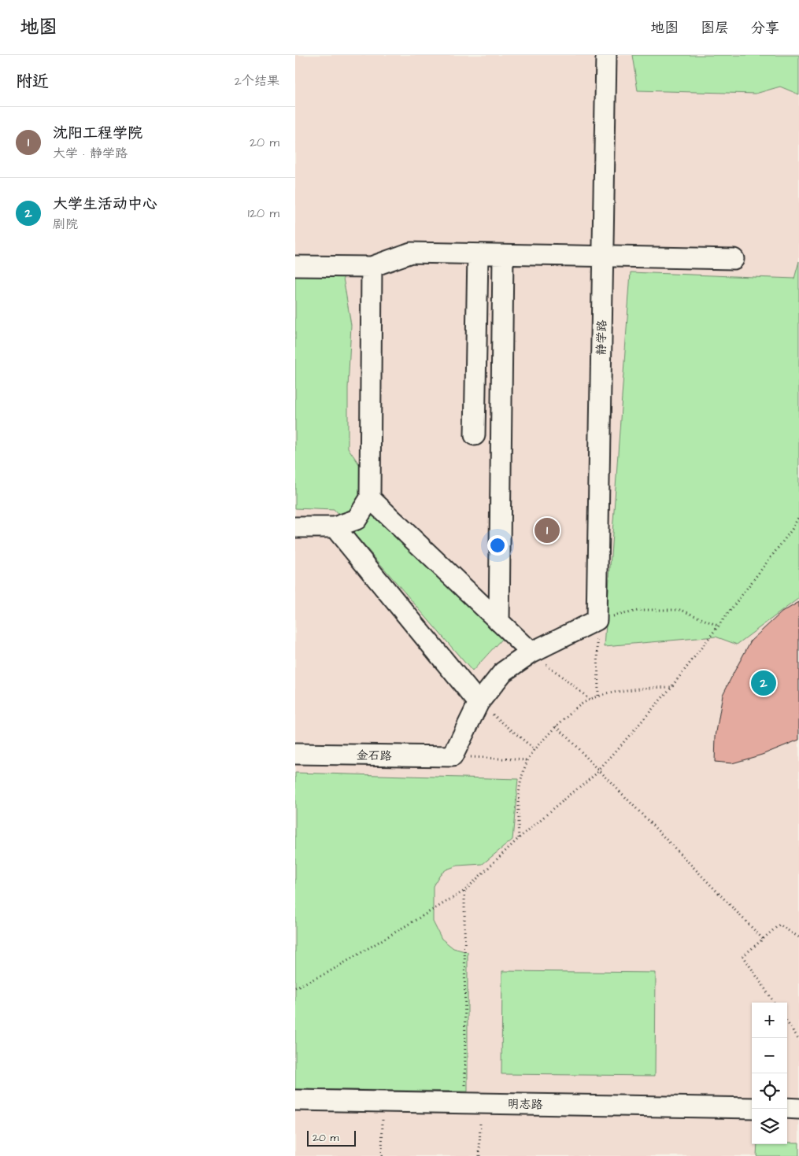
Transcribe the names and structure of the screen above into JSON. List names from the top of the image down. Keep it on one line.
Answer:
{"streets":{"street":["静学路","金石路","明志路"]},"scale_bar":"20 m","page":{"header":"地图","nav":["地图","图层","分享"],"heading":["附近","2个结果"],"list":[{"mark":"1","name":"沈阳工程学院","note":"大学 · 静学路","value":"20 m"},{"mark":"2","name":"大学生活动中心","note":"剧院","value":"120 m"}],"pins":["1","2"],"map_buttons":["+","−"],"scale":"20 m"}}
